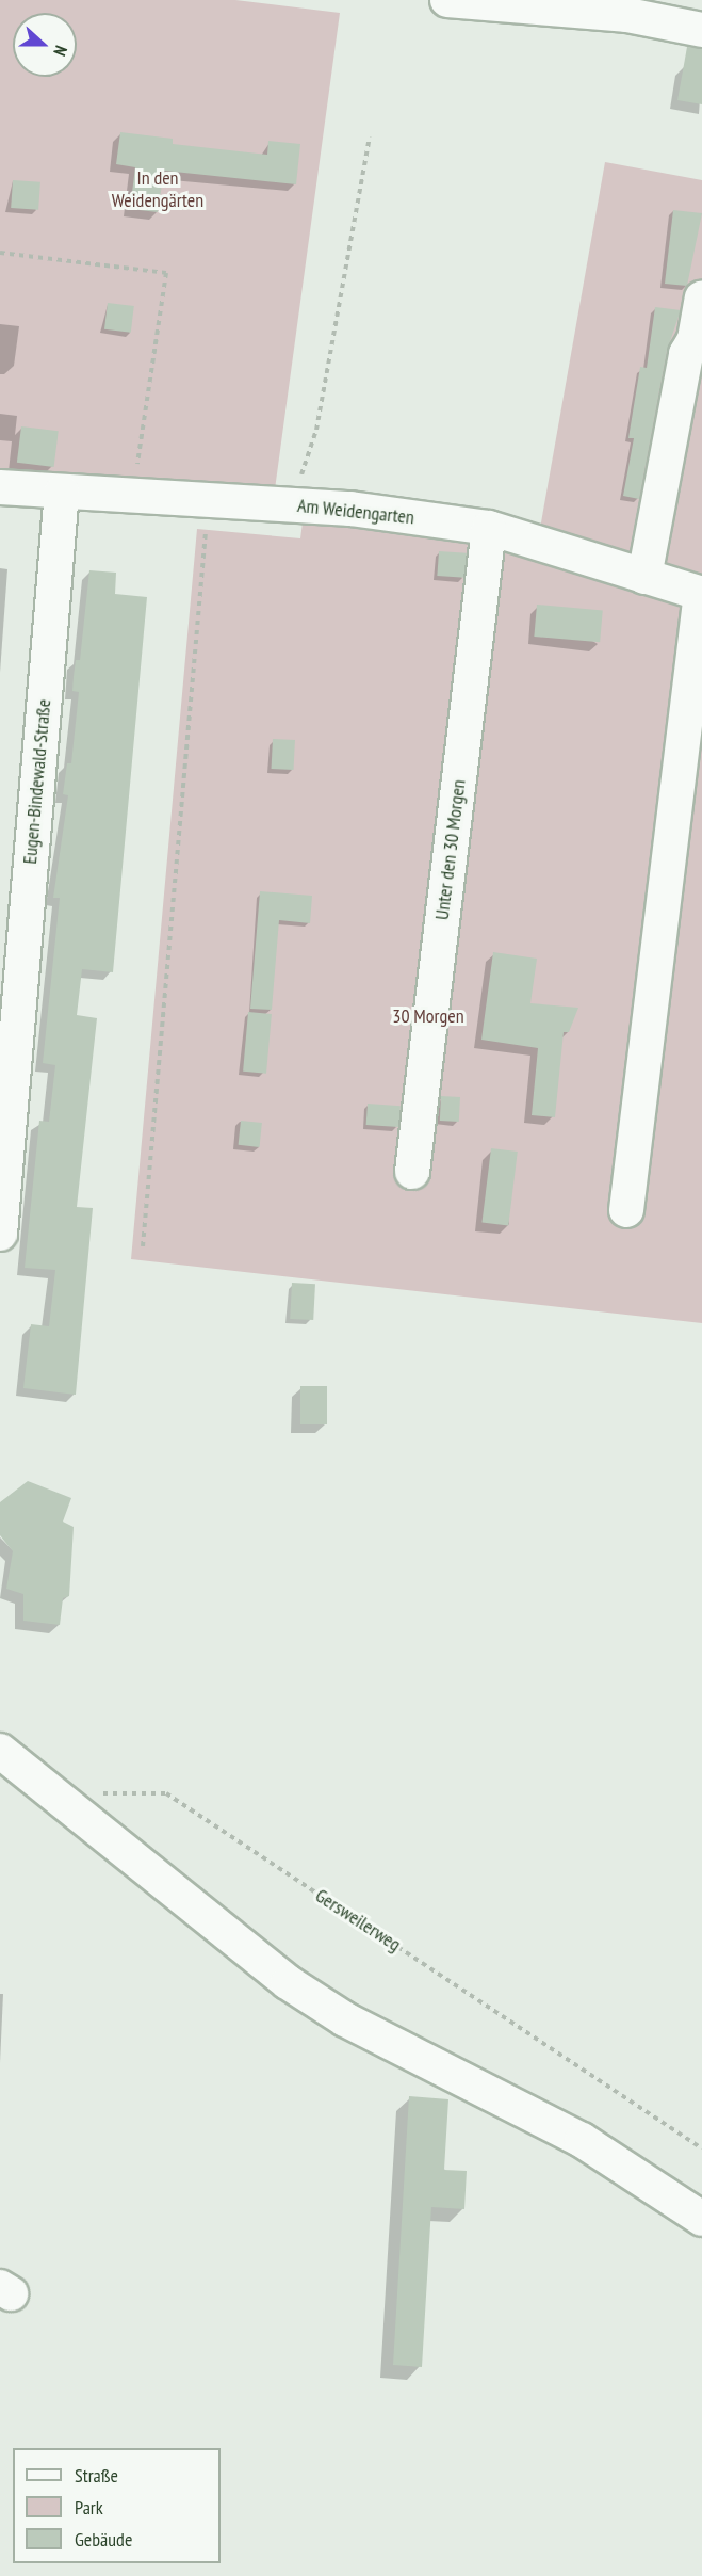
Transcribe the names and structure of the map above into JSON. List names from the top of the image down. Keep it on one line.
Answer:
{"streets":{"street":["Am Weidengarten","Eugen-Bindewald-Straße","Unter den 30 Morgen"],"path":["Gersweilerweg"]},"crossings":[["Am Weidengarten","Eugen-Bindewald-Straße"],["Am Weidengarten","Unter den 30 Morgen"]],"parks":["In den Weidengärten","30 Morgen"],"legend":["Straße","Park","Gebäude"],"north":"right"}
